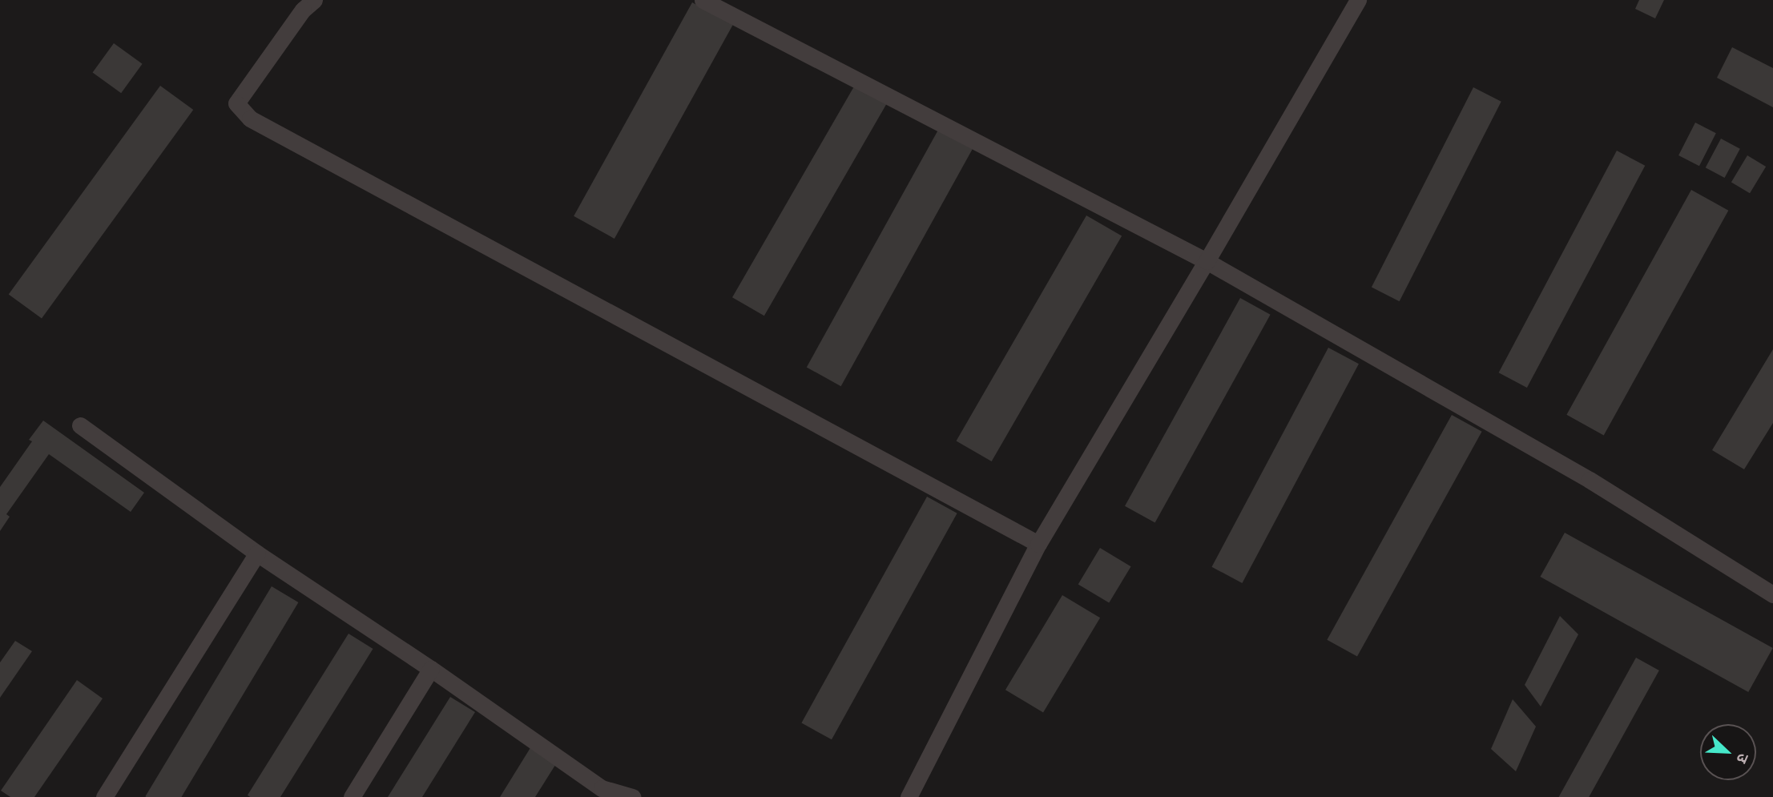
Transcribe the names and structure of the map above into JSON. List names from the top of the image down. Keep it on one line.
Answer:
{"north":"bottom right"}
